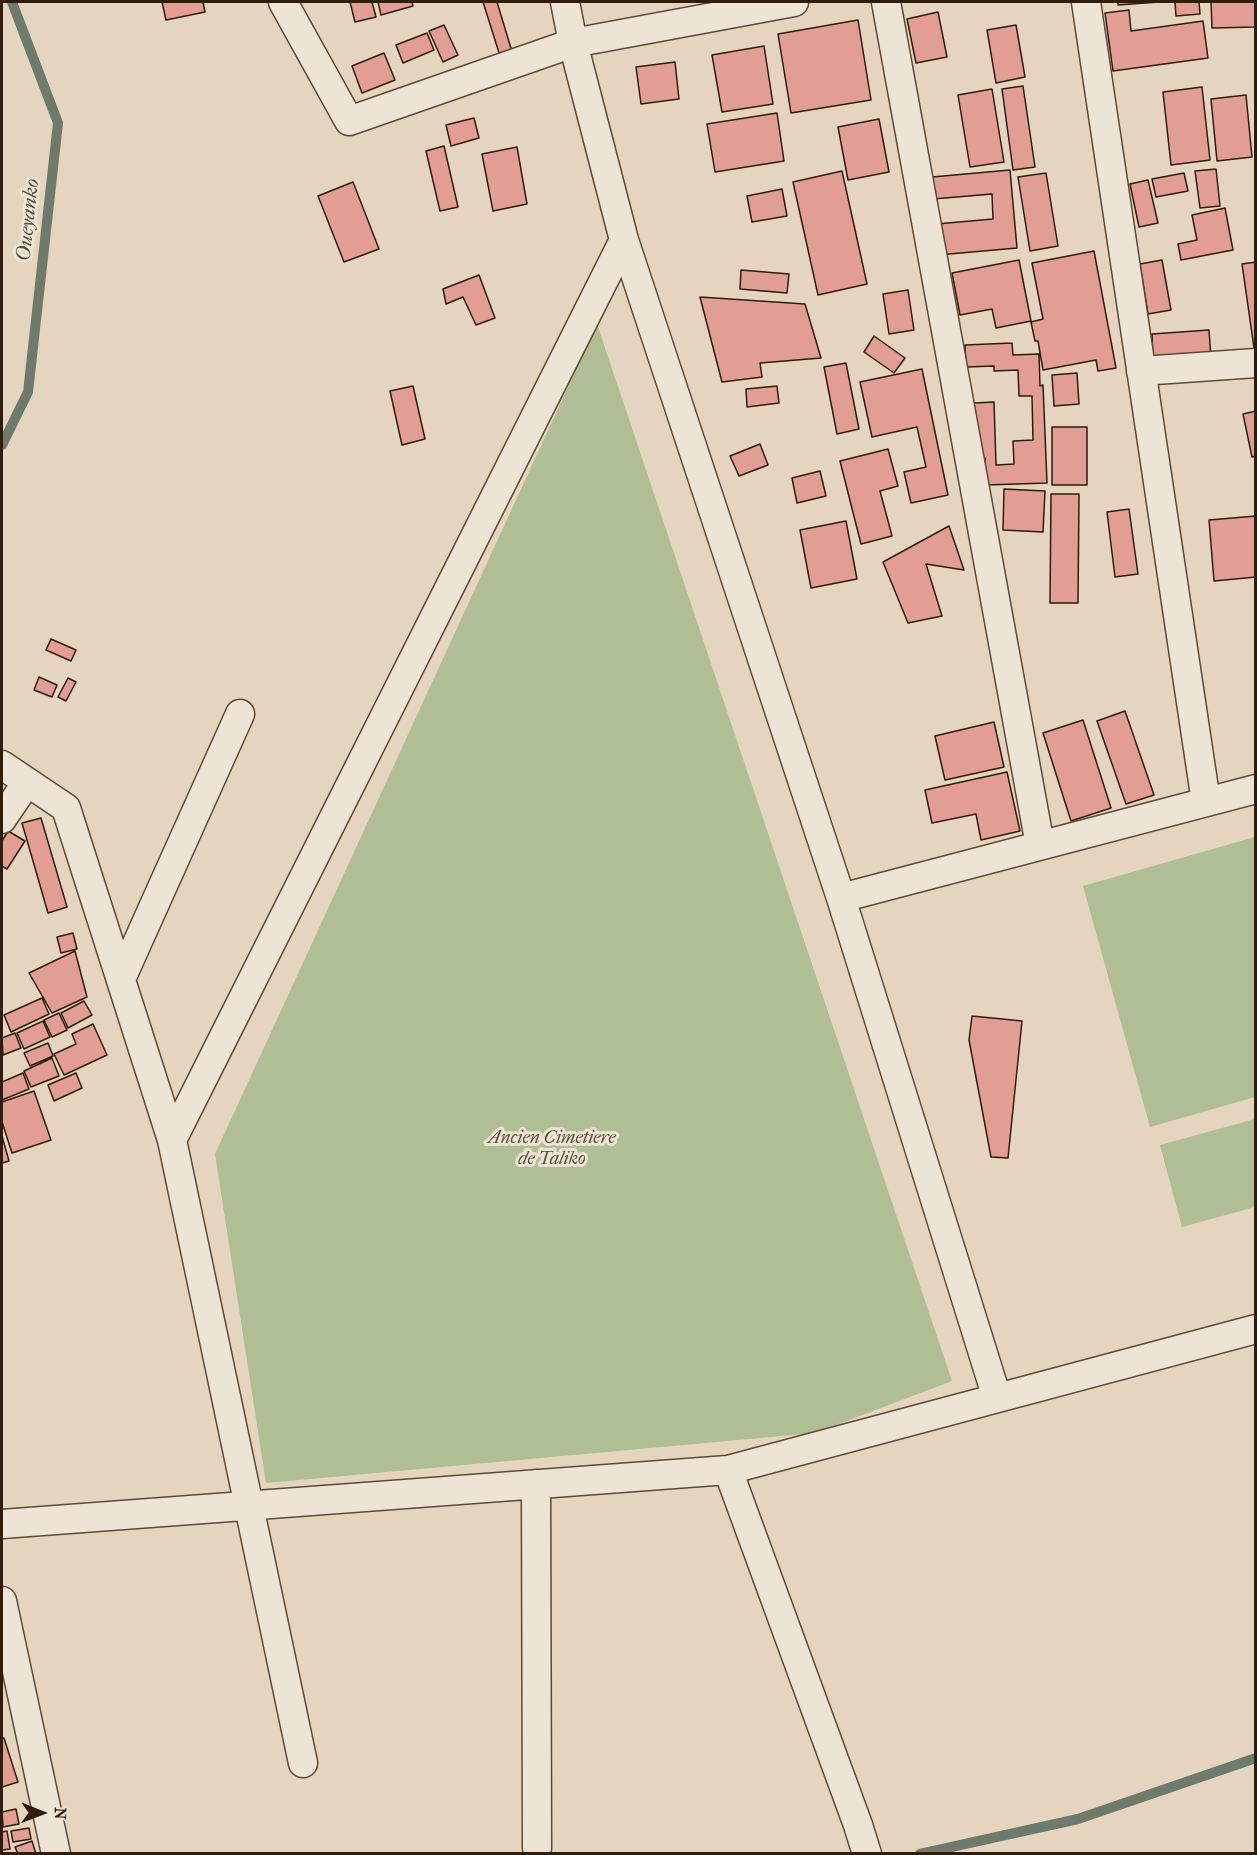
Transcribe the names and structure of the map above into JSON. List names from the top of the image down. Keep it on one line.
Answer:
{"water":["Oueyanko"],"parks":["Ancien Cimetiere de Taliko"],"north":"right"}
